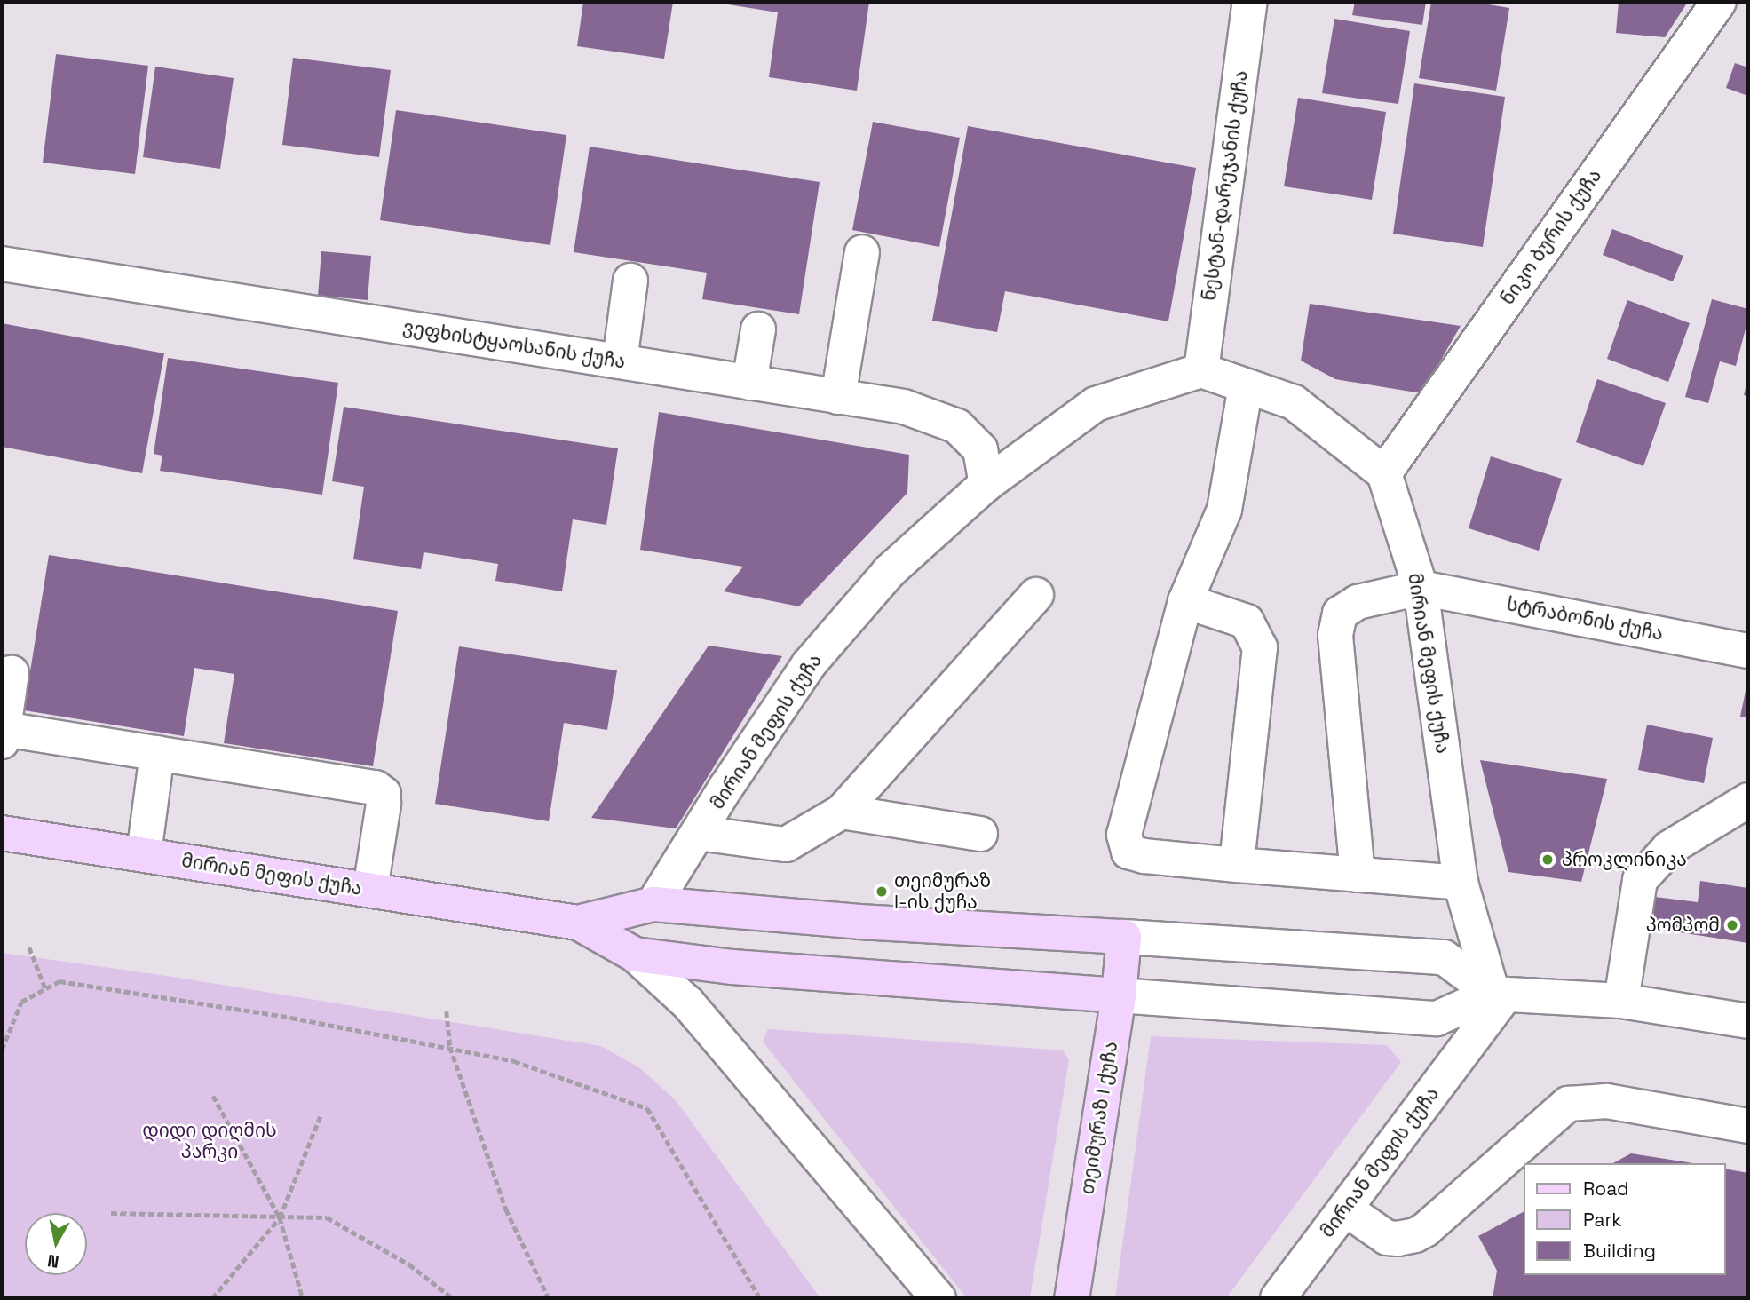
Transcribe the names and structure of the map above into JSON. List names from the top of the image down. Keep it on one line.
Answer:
{"streets":{"main road":["მირიან მეფის ქუჩა","თეიმურაზ I ქუჩა"],"street":["ნესტან-დარეჯანის ქუჩა","ნიკო ბურის ქუჩა","ვეფხისტყაოსანის ქუჩა","სტრაბონის ქუჩა"]},"crossings":[["ნესტან-დარეჯანის ქუჩა","მირიან მეფის ქუჩა"],["ნიკო ბურის ქუჩა","მირიან მეფის ქუჩა"],["ვეფხისტყაოსანის ქუჩა","მირიან მეფის ქუჩა"],["სტრაბონის ქუჩა","მირიან მეფის ქუჩა"],["მირიან მეფის ქუჩა","თეიმურაზ I ქუჩა"]],"parks":["დიდი დიღმის პარკი"],"places":["პროკლინიკა","თეიმურაზ I-ის ქუჩა","პომპომ"],"legend":["Road","Park","Building"],"north":"bottom"}
